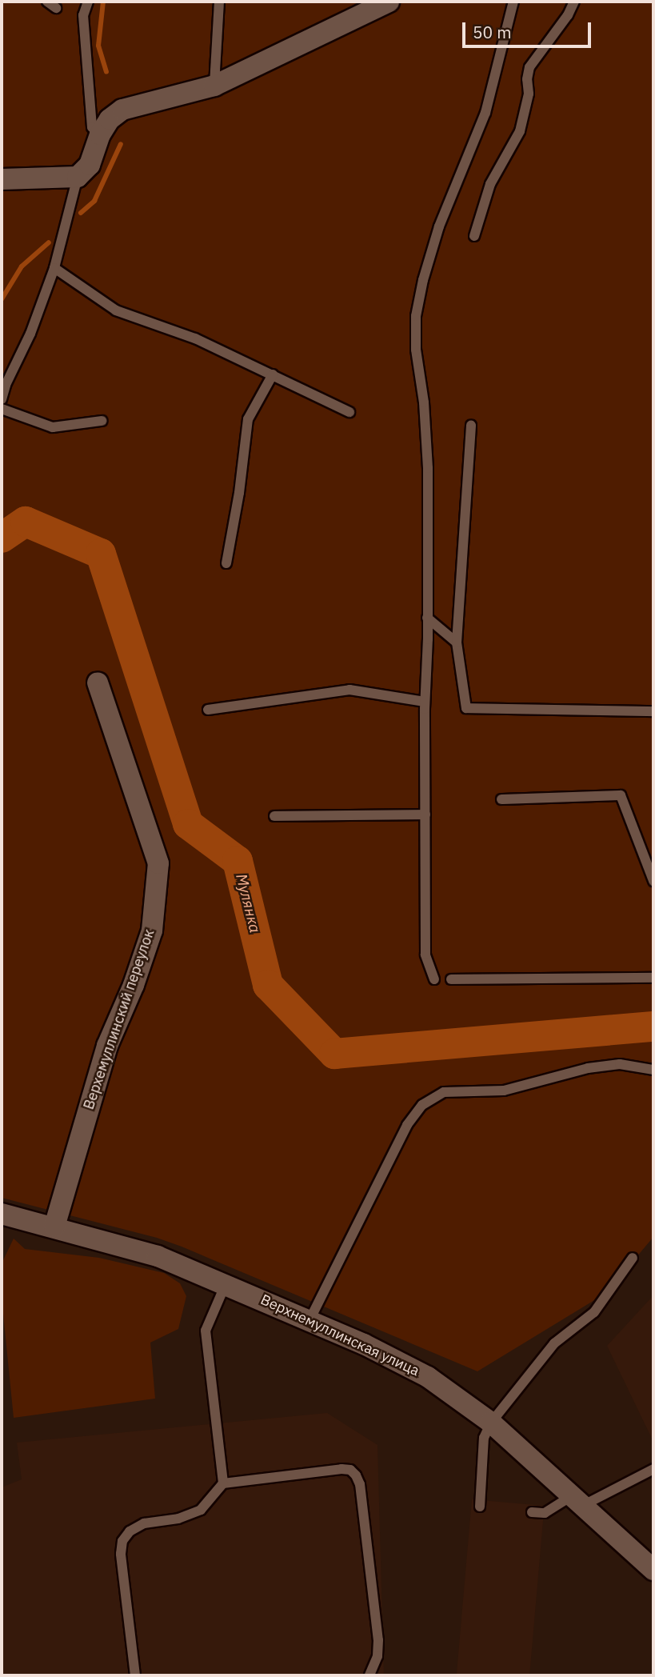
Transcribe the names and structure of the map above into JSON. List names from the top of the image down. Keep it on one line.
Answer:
{"streets":{"street":["Верхемуллинский переулок","Верхнемуллинская улица"]},"crossings":[["Верхемуллинский переулок","Верхнемуллинская улица"]],"water":["Мулянка"],"scale_bar":"50 m"}
